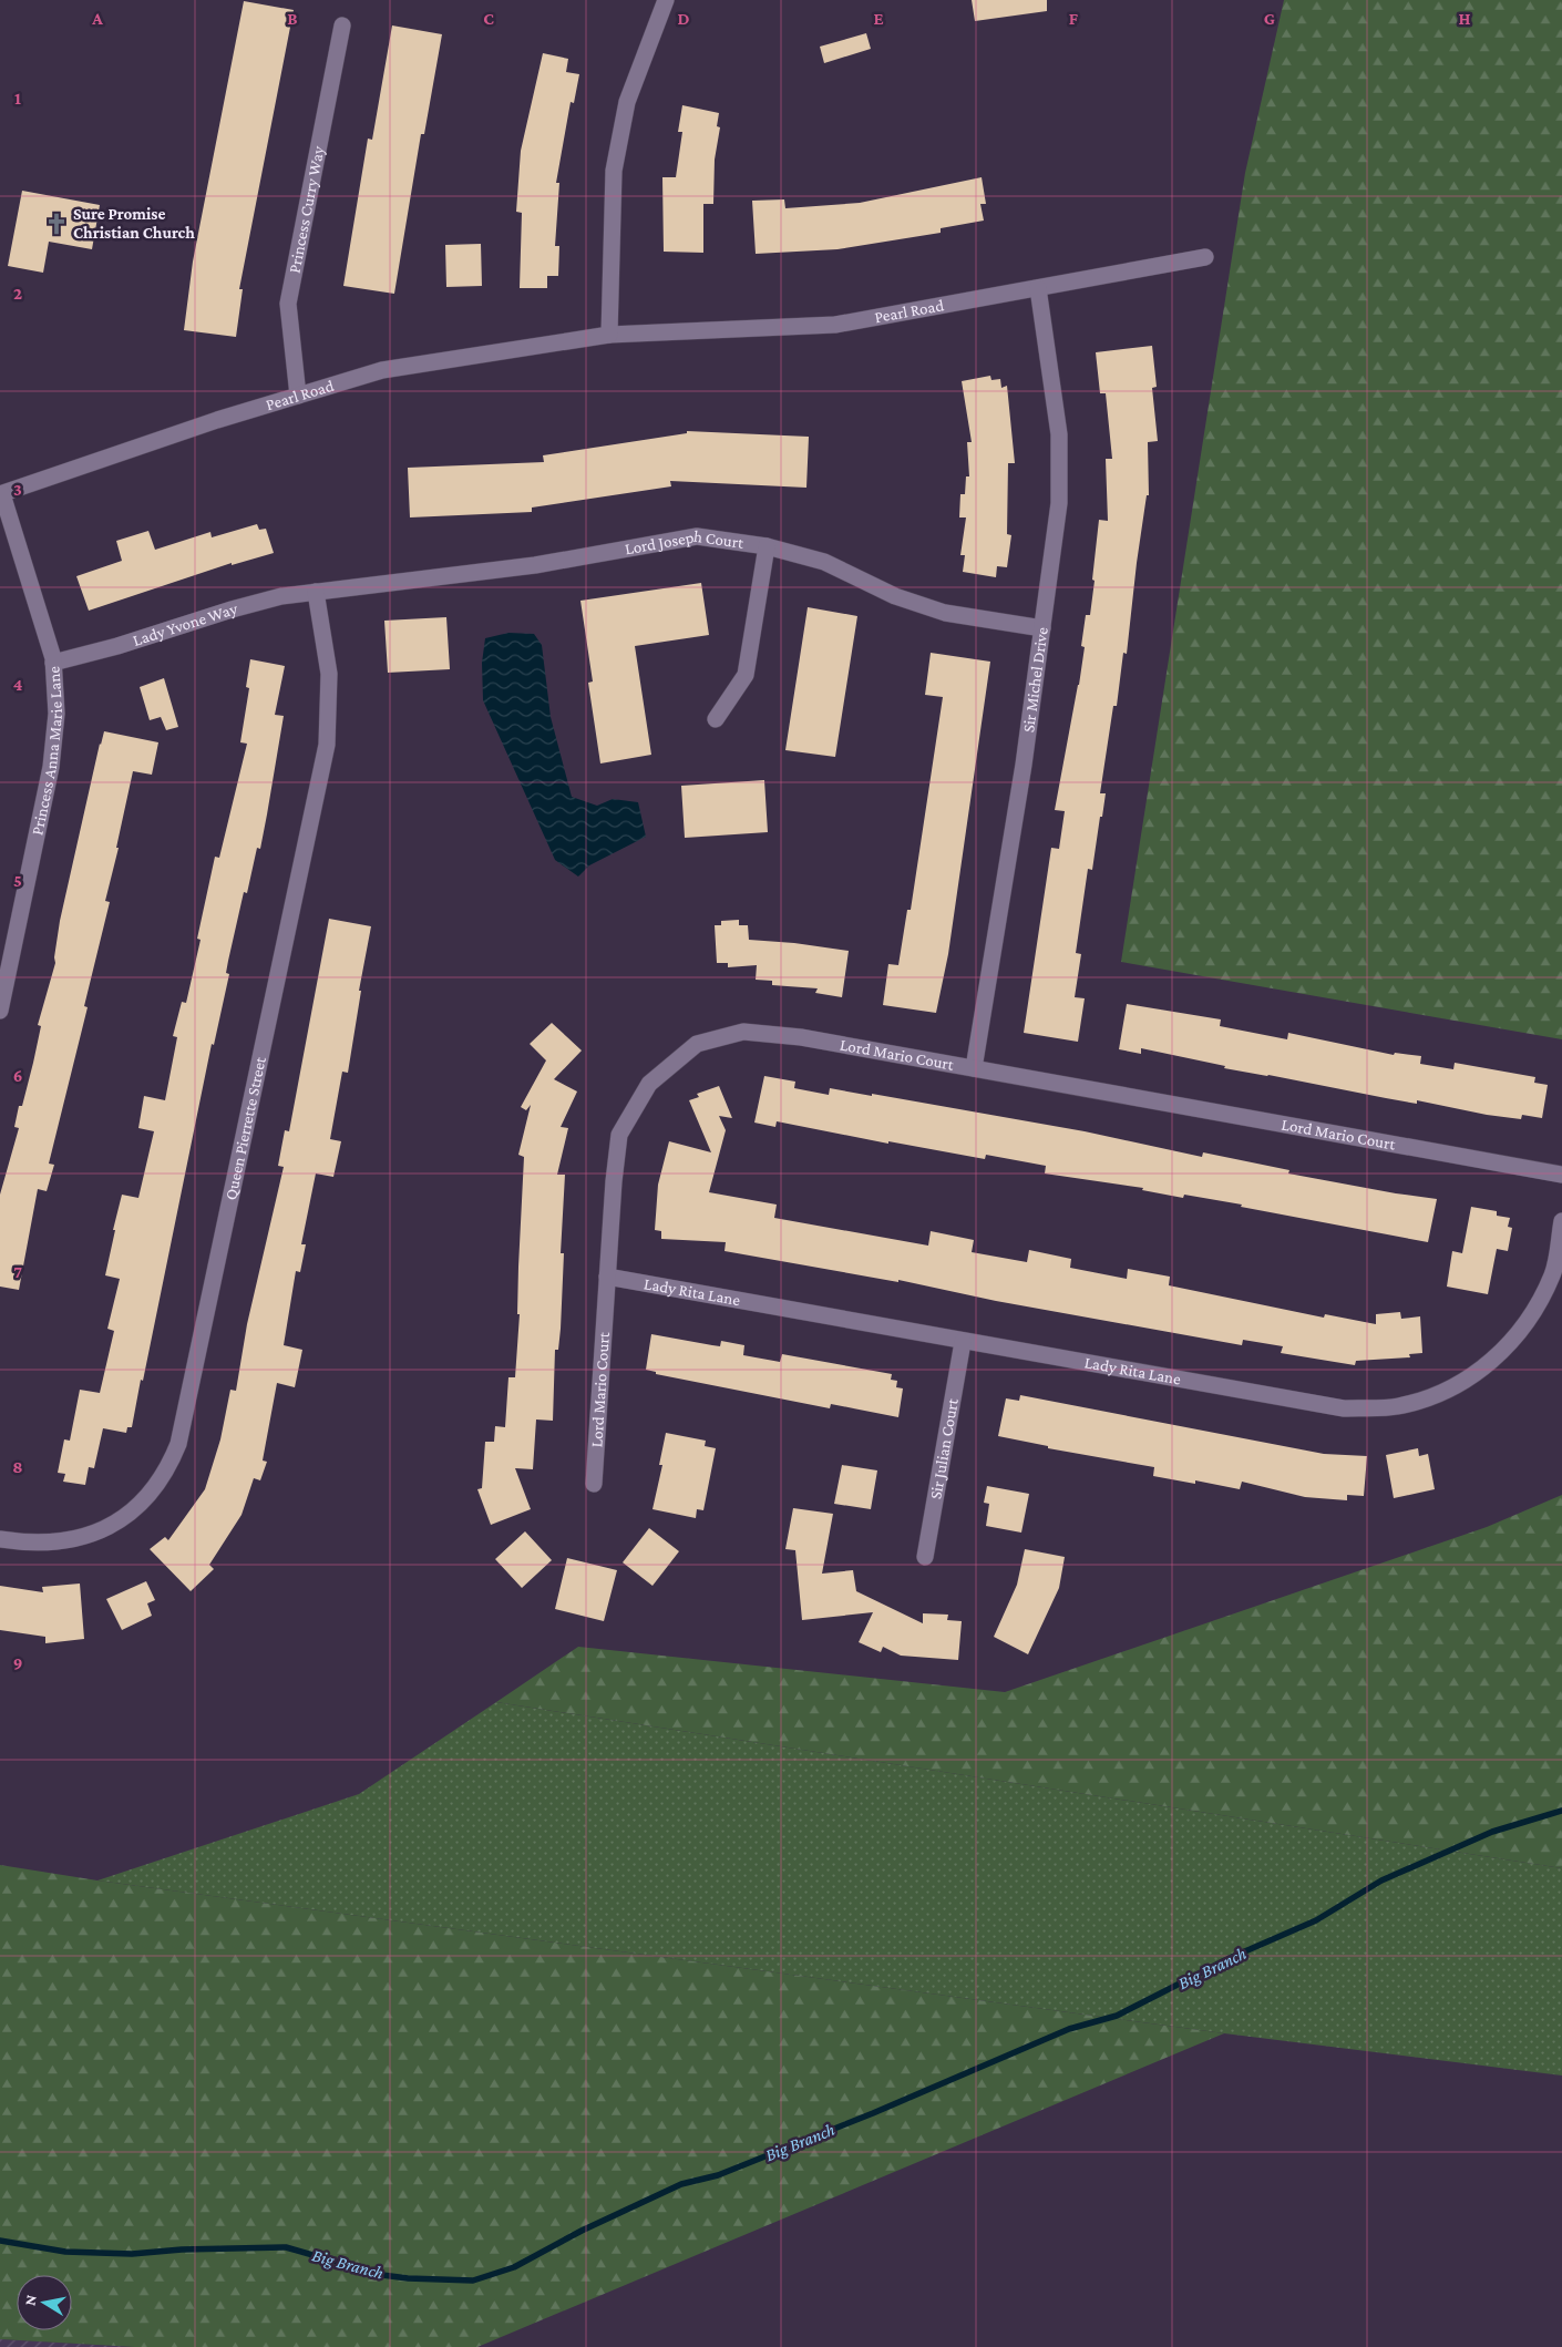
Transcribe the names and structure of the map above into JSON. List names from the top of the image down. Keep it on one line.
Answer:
{"streets":{"street":["Princess Curry Way","Pearl Road","Lord Joseph Court","Lady Yvone Way","Sir Michel Drive","Princess Anna Marie Lane","Lord Mario Court","Queen Pierrette Street","Lady Rita Lane","Sir Julian Court"]},"crossings":[["Princess Curry Way","Pearl Road"],["Pearl Road","Sir Michel Drive"],["Pearl Road","Princess Anna Marie Lane"],["Lord Joseph Court","Lady Yvone Way"],["Lord Joseph Court","Sir Michel Drive"],["Lord Joseph Court","Queen Pierrette Street"],["Lady Yvone Way","Princess Anna Marie Lane"],["Lady Yvone Way","Queen Pierrette Street"],["Sir Michel Drive","Lord Mario Court"],["Lord Mario Court","Lady Rita Lane"],["Lady Rita Lane","Sir Julian Court"]],"water":["Big Branch"],"places":{"church":["Sure Promise Christian Church"]},"north":"left","grid":{"columns":["A","B","C","D","E","F","G","H"],"rows":["1","2","3","4","5","6","7","8","9"]}}
